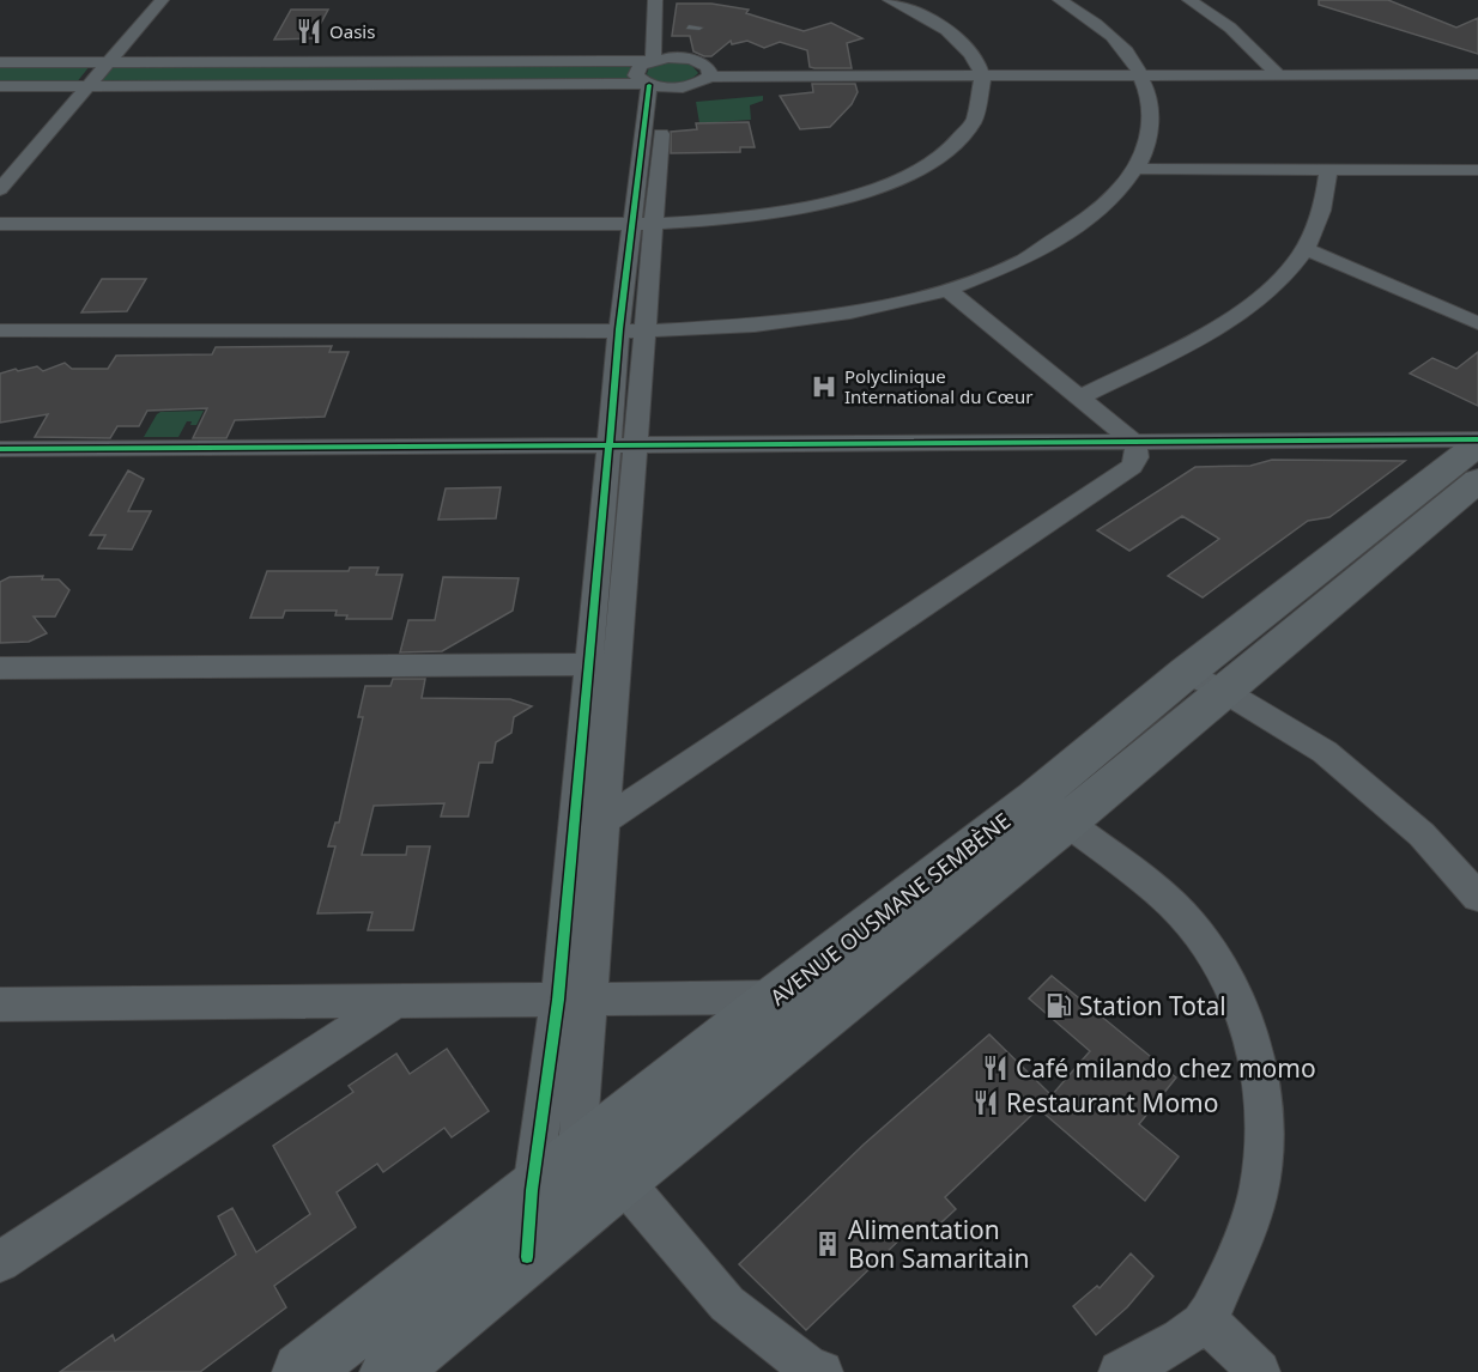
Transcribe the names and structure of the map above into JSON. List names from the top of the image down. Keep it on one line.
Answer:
{"streets":{"main road":["AVENUE OUSMANE SEMBÈNE"]},"places":{"restaurant":["Oasis","Café milando chez momo","Restaurant Momo"],"hospital":["Polyclinique International du Cœur"],"fuel station":["Station Total"],"building":["Alimentation Bon Samaritain"]}}
